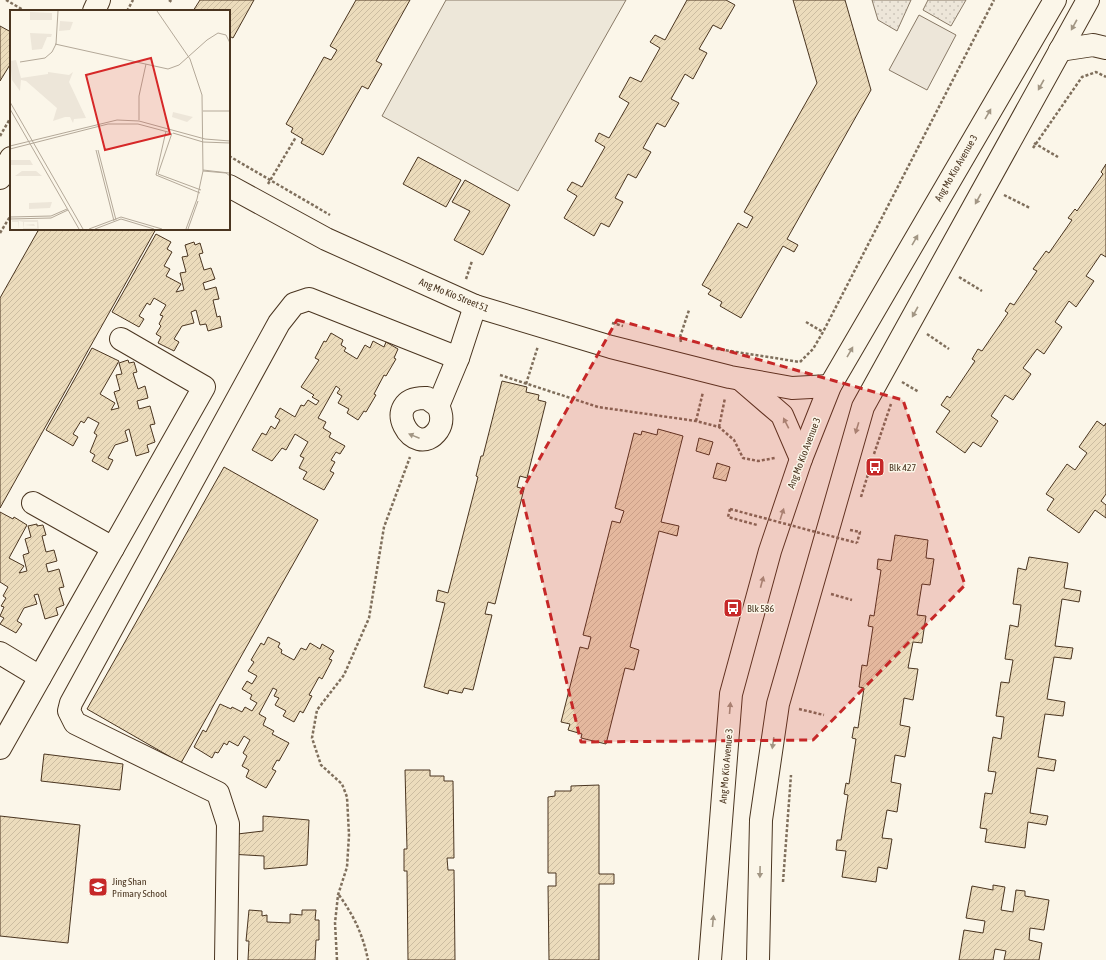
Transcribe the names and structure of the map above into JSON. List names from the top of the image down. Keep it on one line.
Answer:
{"streets":{"main road":["Ang Mo Kio Avenue 3","Ang Mo Kio Street 51"]},"crossings":[["Ang Mo Kio Avenue 3","Ang Mo Kio Street 51"]],"places":{"bus stop":["Blk 427","Blk 586"],"school or university":["Jing Shan Primary School"]}}
